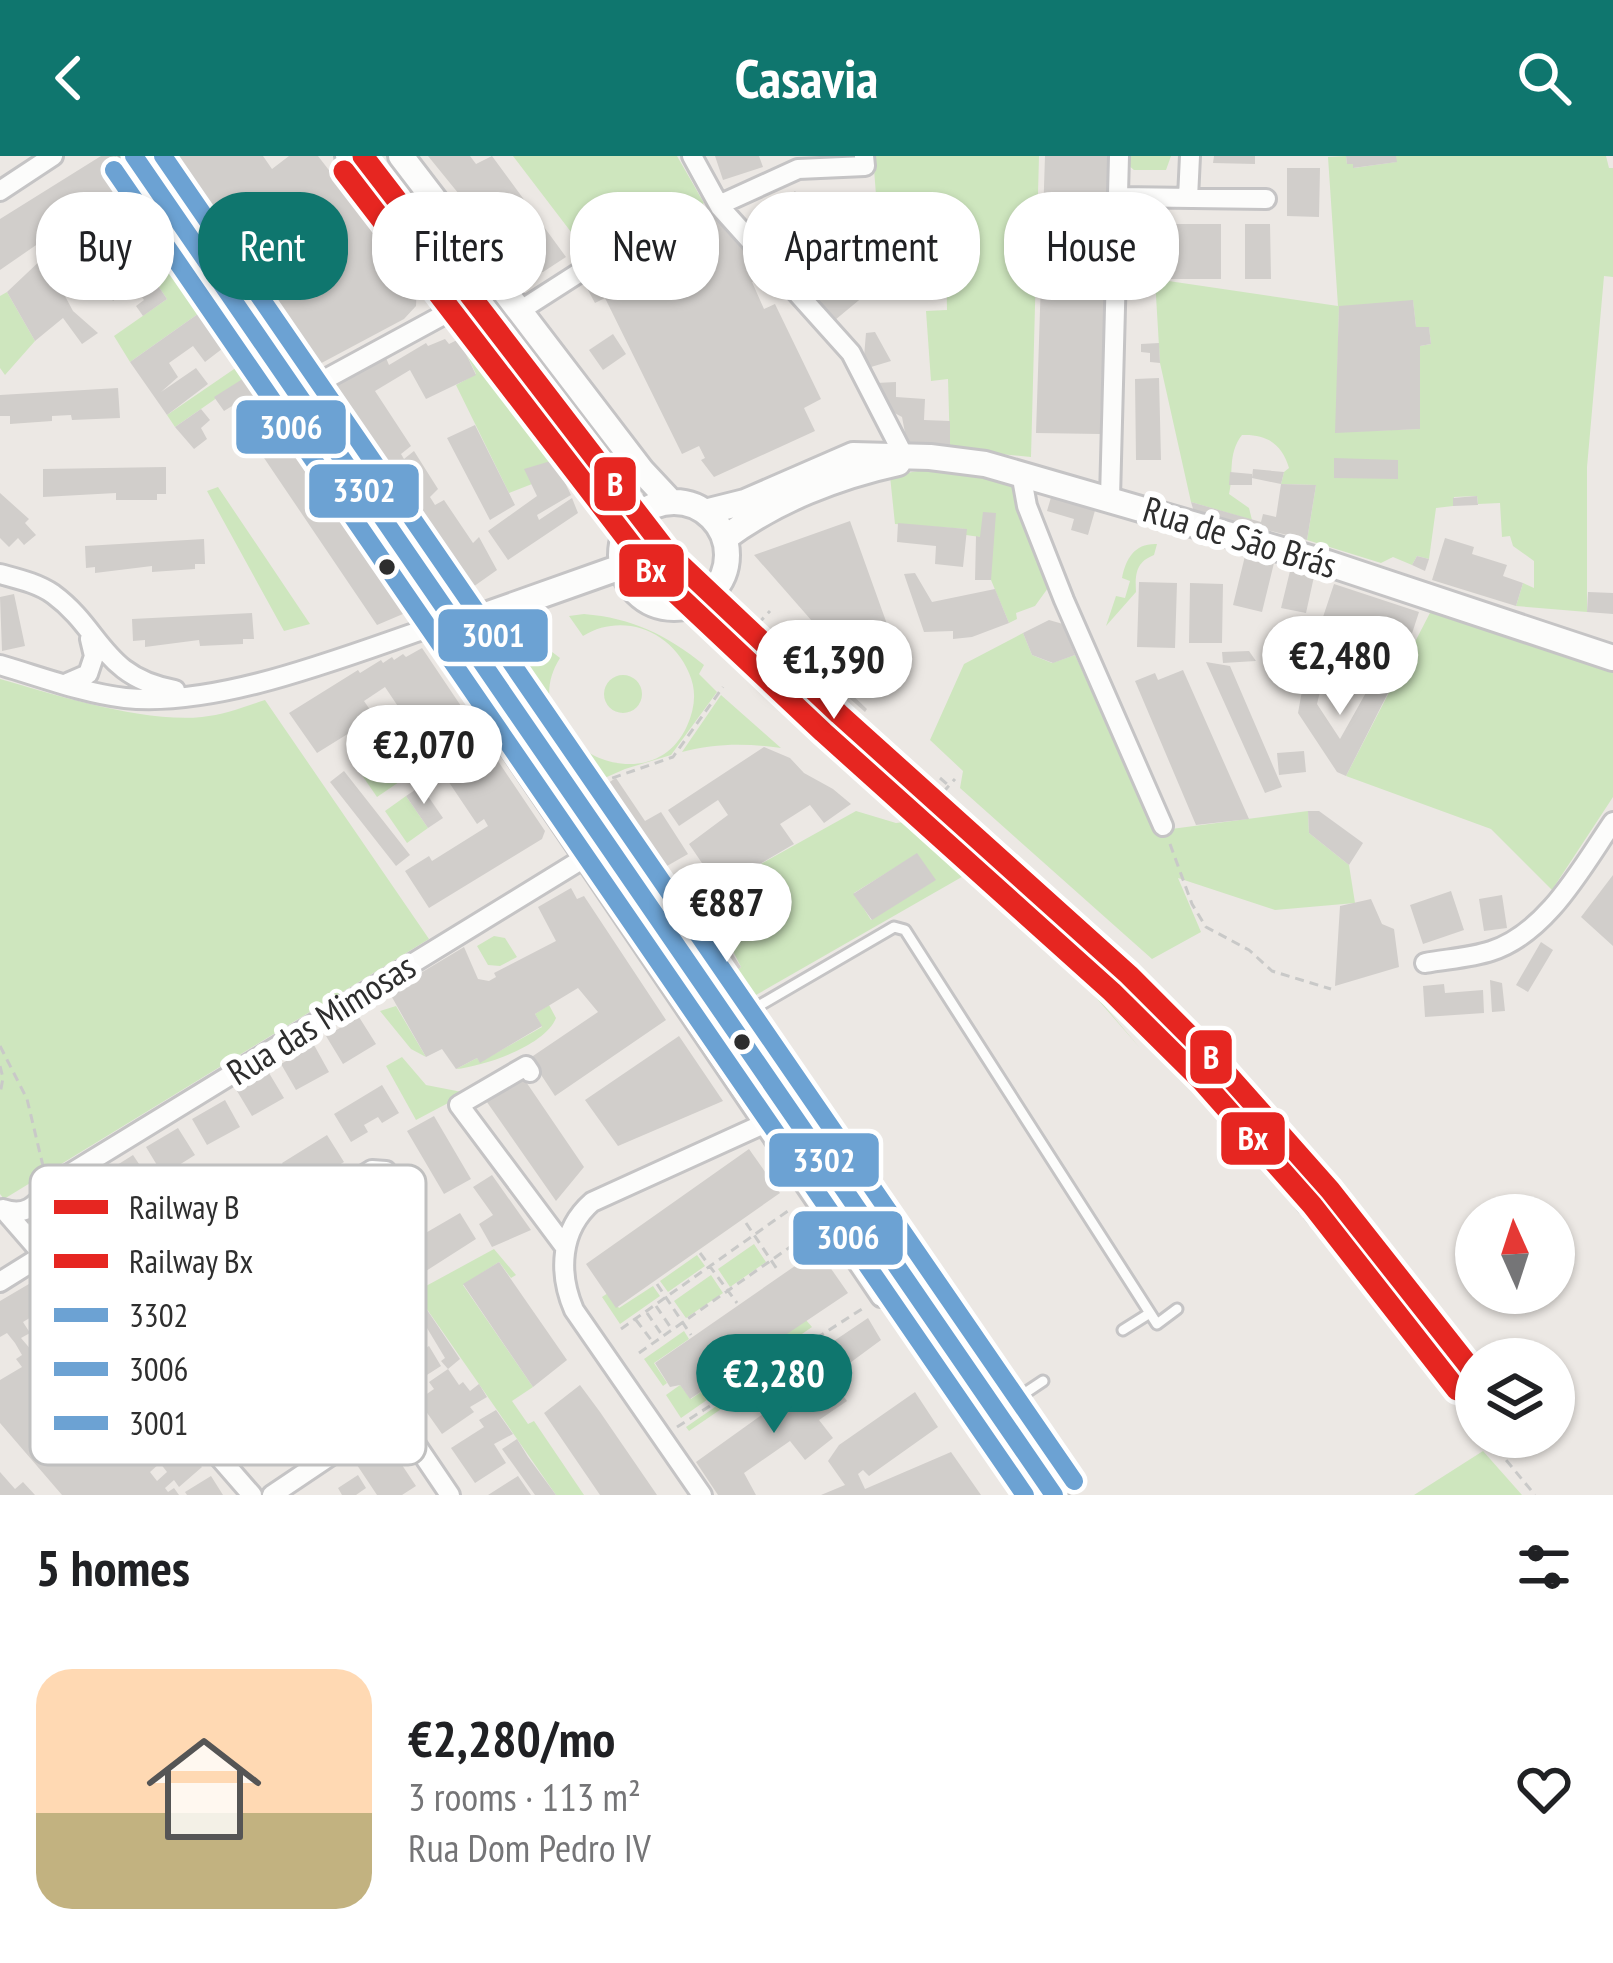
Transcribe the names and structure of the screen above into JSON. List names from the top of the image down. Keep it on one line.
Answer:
{"streets":{"street":["Rua de São Brás","Rua das Mimosas"]},"lines":["rail line B","transit line 3302","transit line 3001","transit line 3006","rail line Bx"],"legend":["Railway B","Railway Bx","3302","3006","3001"],"north":"top","page":{"header":"Casavia","chip":["Buy","Rent","Filters","New","Apartment","House"],"price":["€2,480","€1,390","€2,070","€887","€2,280"],"heading":"5 homes","list":[{"name":"€2,280/mo","note":"3 rooms · 113 m² · Rua Dom Pedro IV"}]}}
